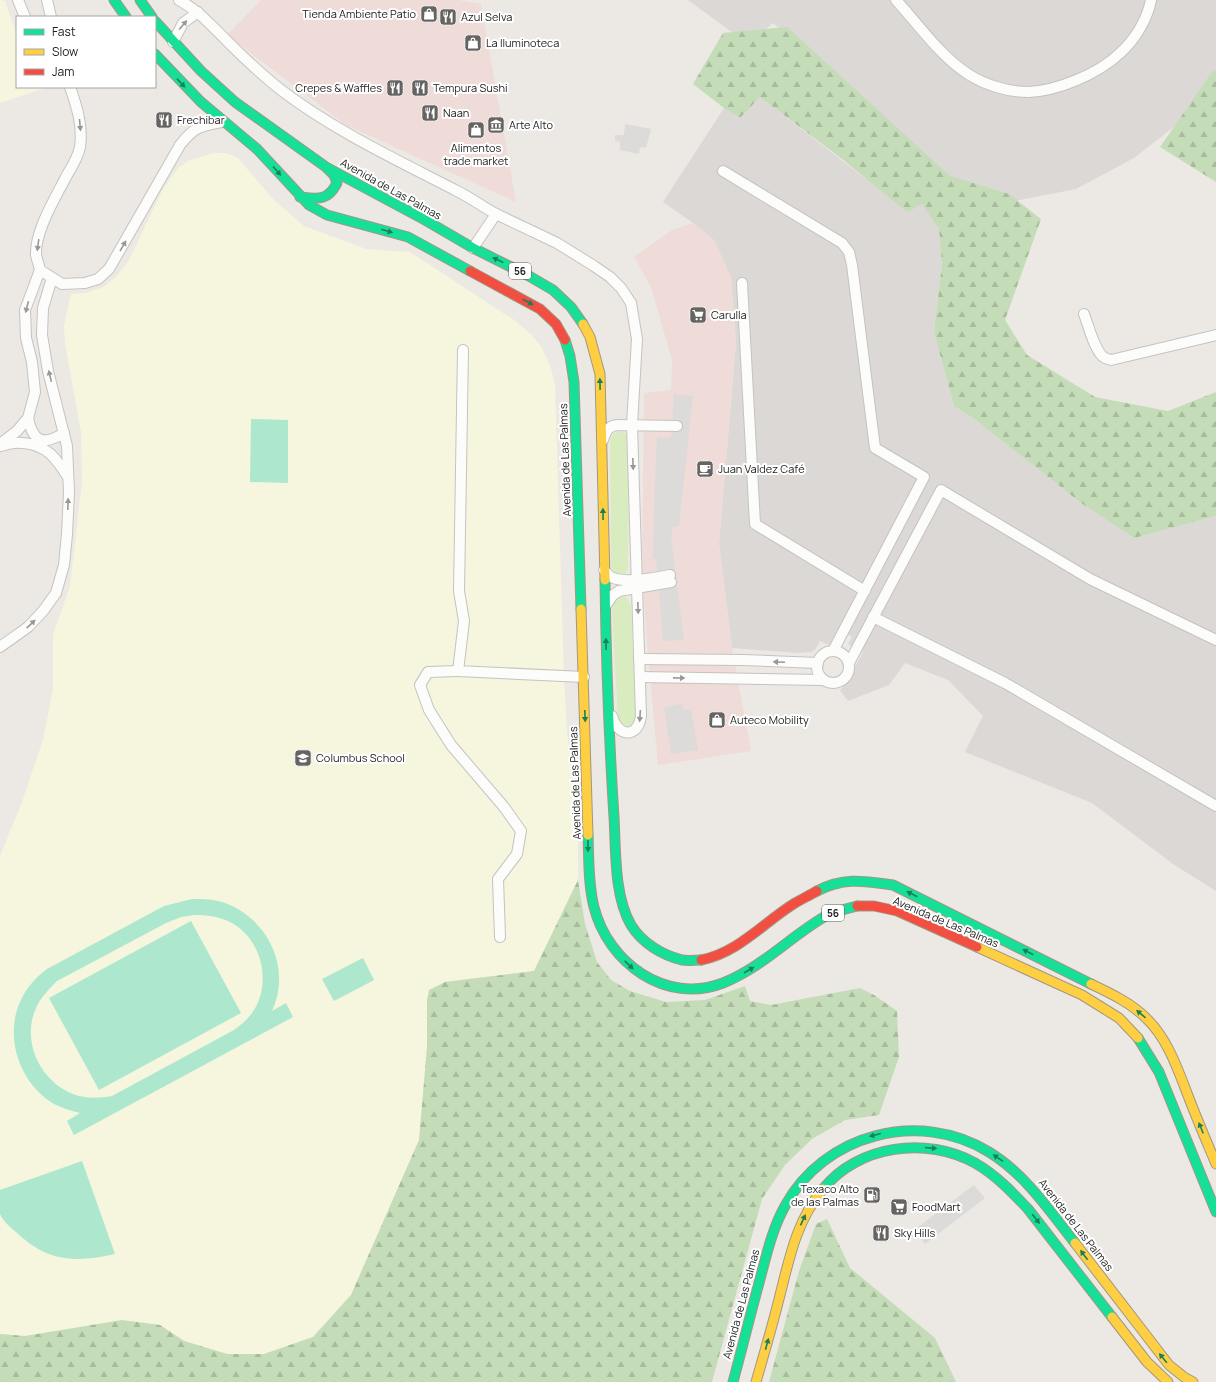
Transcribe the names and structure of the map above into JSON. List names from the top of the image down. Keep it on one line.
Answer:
{"streets":{"main road":["Avenida de Las Palmas","56"]},"places":{"shop":["Tienda Ambiente Patio","La Iluminoteca","Alimentos trade market","Auteco Mobility"],"restaurant":["Azul Selva","Crepes & Waffles","Tempura Sushi","Naan","Frechibar","Sky Hills"],"museum":["Arte Alto"],"supermarket":["Carulla","FoodMart"],"cafe":["Juan Valdez Café"],"school or university":["Columbus School"],"fuel station":["Texaco Alto de las Palmas"]},"legend":["Fast","Slow","Jam"]}
